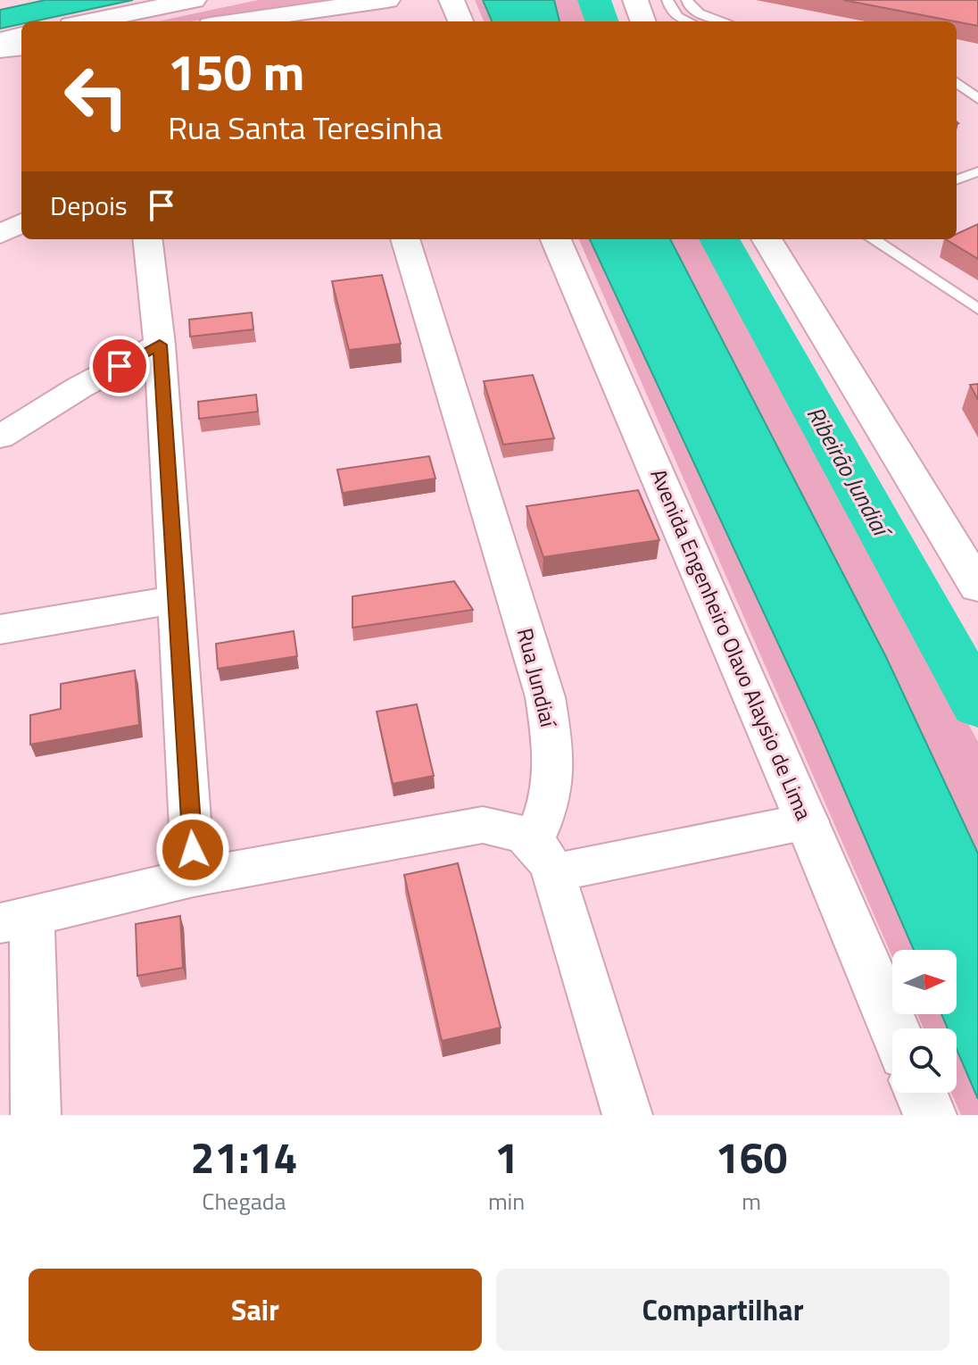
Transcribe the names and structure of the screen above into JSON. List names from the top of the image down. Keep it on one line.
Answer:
{"streets":{"main road":["Avenida Engenheiro Olavo Alaysio de Lima"],"street":["Rua Jundiaí"]},"water":["Ribeirão Jundiaí"],"north":"right","page":{"turn":["150 m","Rua Santa Teresinha"],"then":"Depois","eta":["21:14","Chegada","1","min","160","m"],"buttons":["Sair","Compartilhar"]}}
